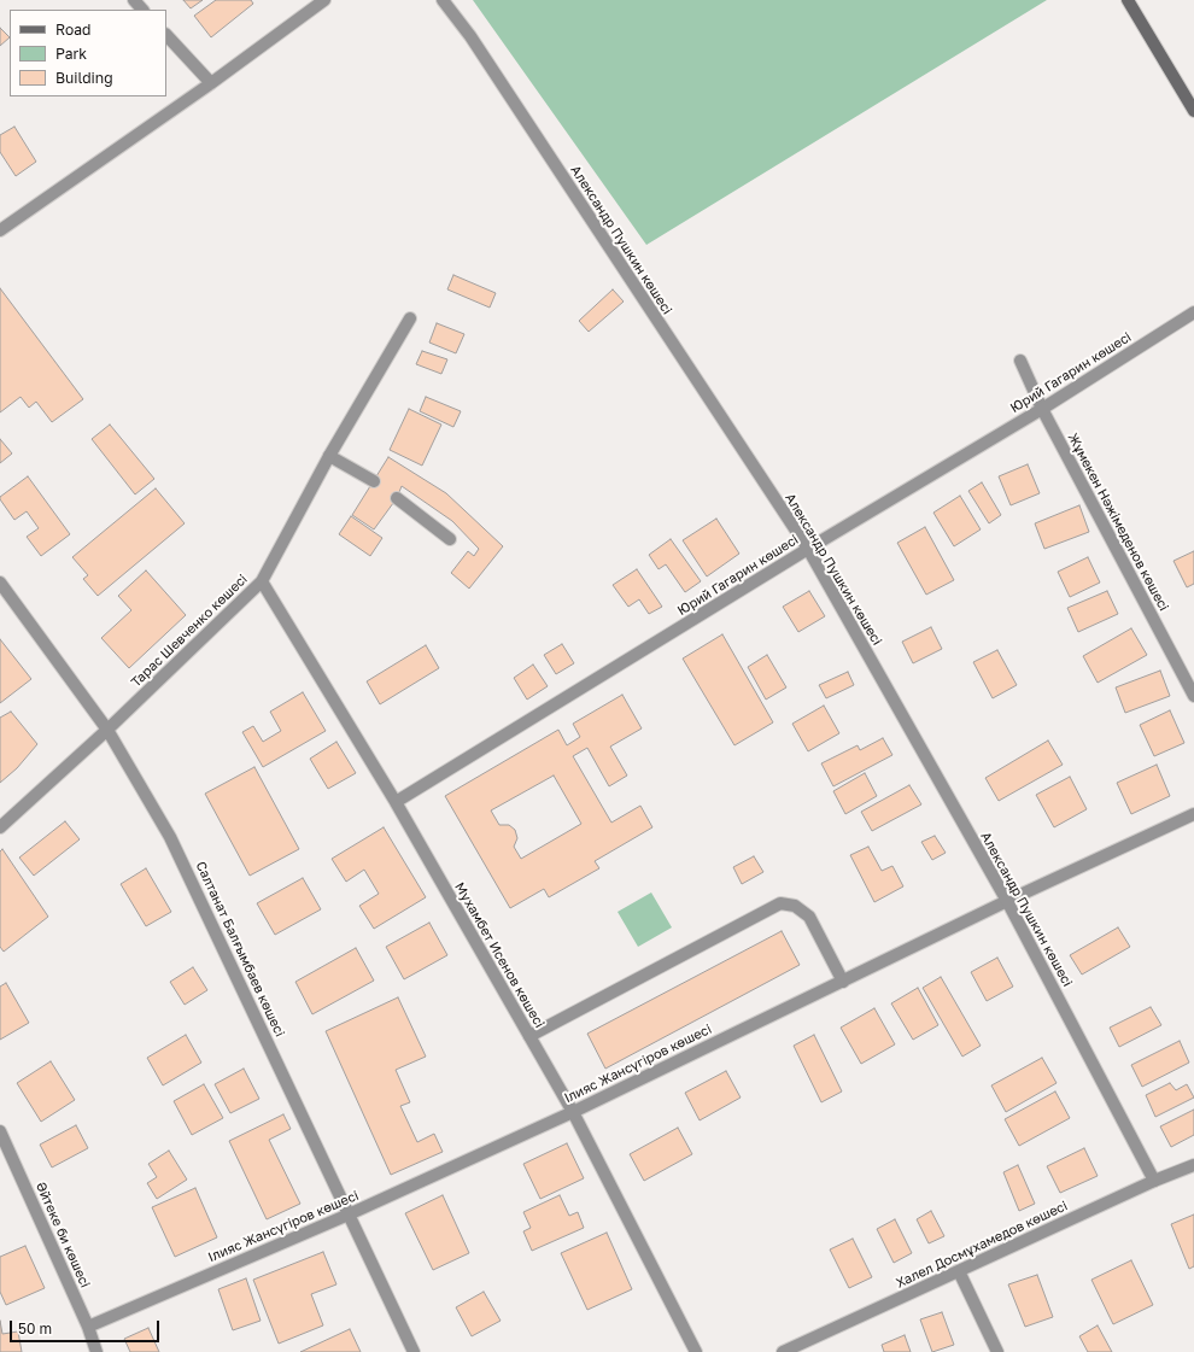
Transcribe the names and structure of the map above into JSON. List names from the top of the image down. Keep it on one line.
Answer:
{"streets":{"street":["Александр Пушкин көшесі","Юрий Гагарин көшесі","Жұмекен Нәжімеденов көшесі","Тарас Шевченко көшесі","Салтанат Балғымбаев көшесі","Мухамбет Исенов көшесі","Ілияс Жансүгіров көшесі","Әйтеке би көшесі","Халел Досмұхамедов көшесі"]},"crossings":[["Александр Пушкин көшесі","Юрий Гагарин көшесі"],["Александр Пушкин көшесі","Ілияс Жансүгіров көшесі"],["Александр Пушкин көшесі","Халел Досмұхамедов көшесі"],["Юрий Гагарин көшесі","Жұмекен Нәжімеденов көшесі"],["Юрий Гагарин көшесі","Мухамбет Исенов көшесі"],["Тарас Шевченко көшесі","Салтанат Балғымбаев көшесі"],["Тарас Шевченко көшесі","Мухамбет Исенов көшесі"],["Салтанат Балғымбаев көшесі","Ілияс Жансүгіров көшесі"],["Мухамбет Исенов көшесі","Ілияс Жансүгіров көшесі"],["Ілияс Жансүгіров көшесі","Әйтеке би көшесі"]],"legend":["Road","Park","Building"],"scale_bar":"50 m"}
